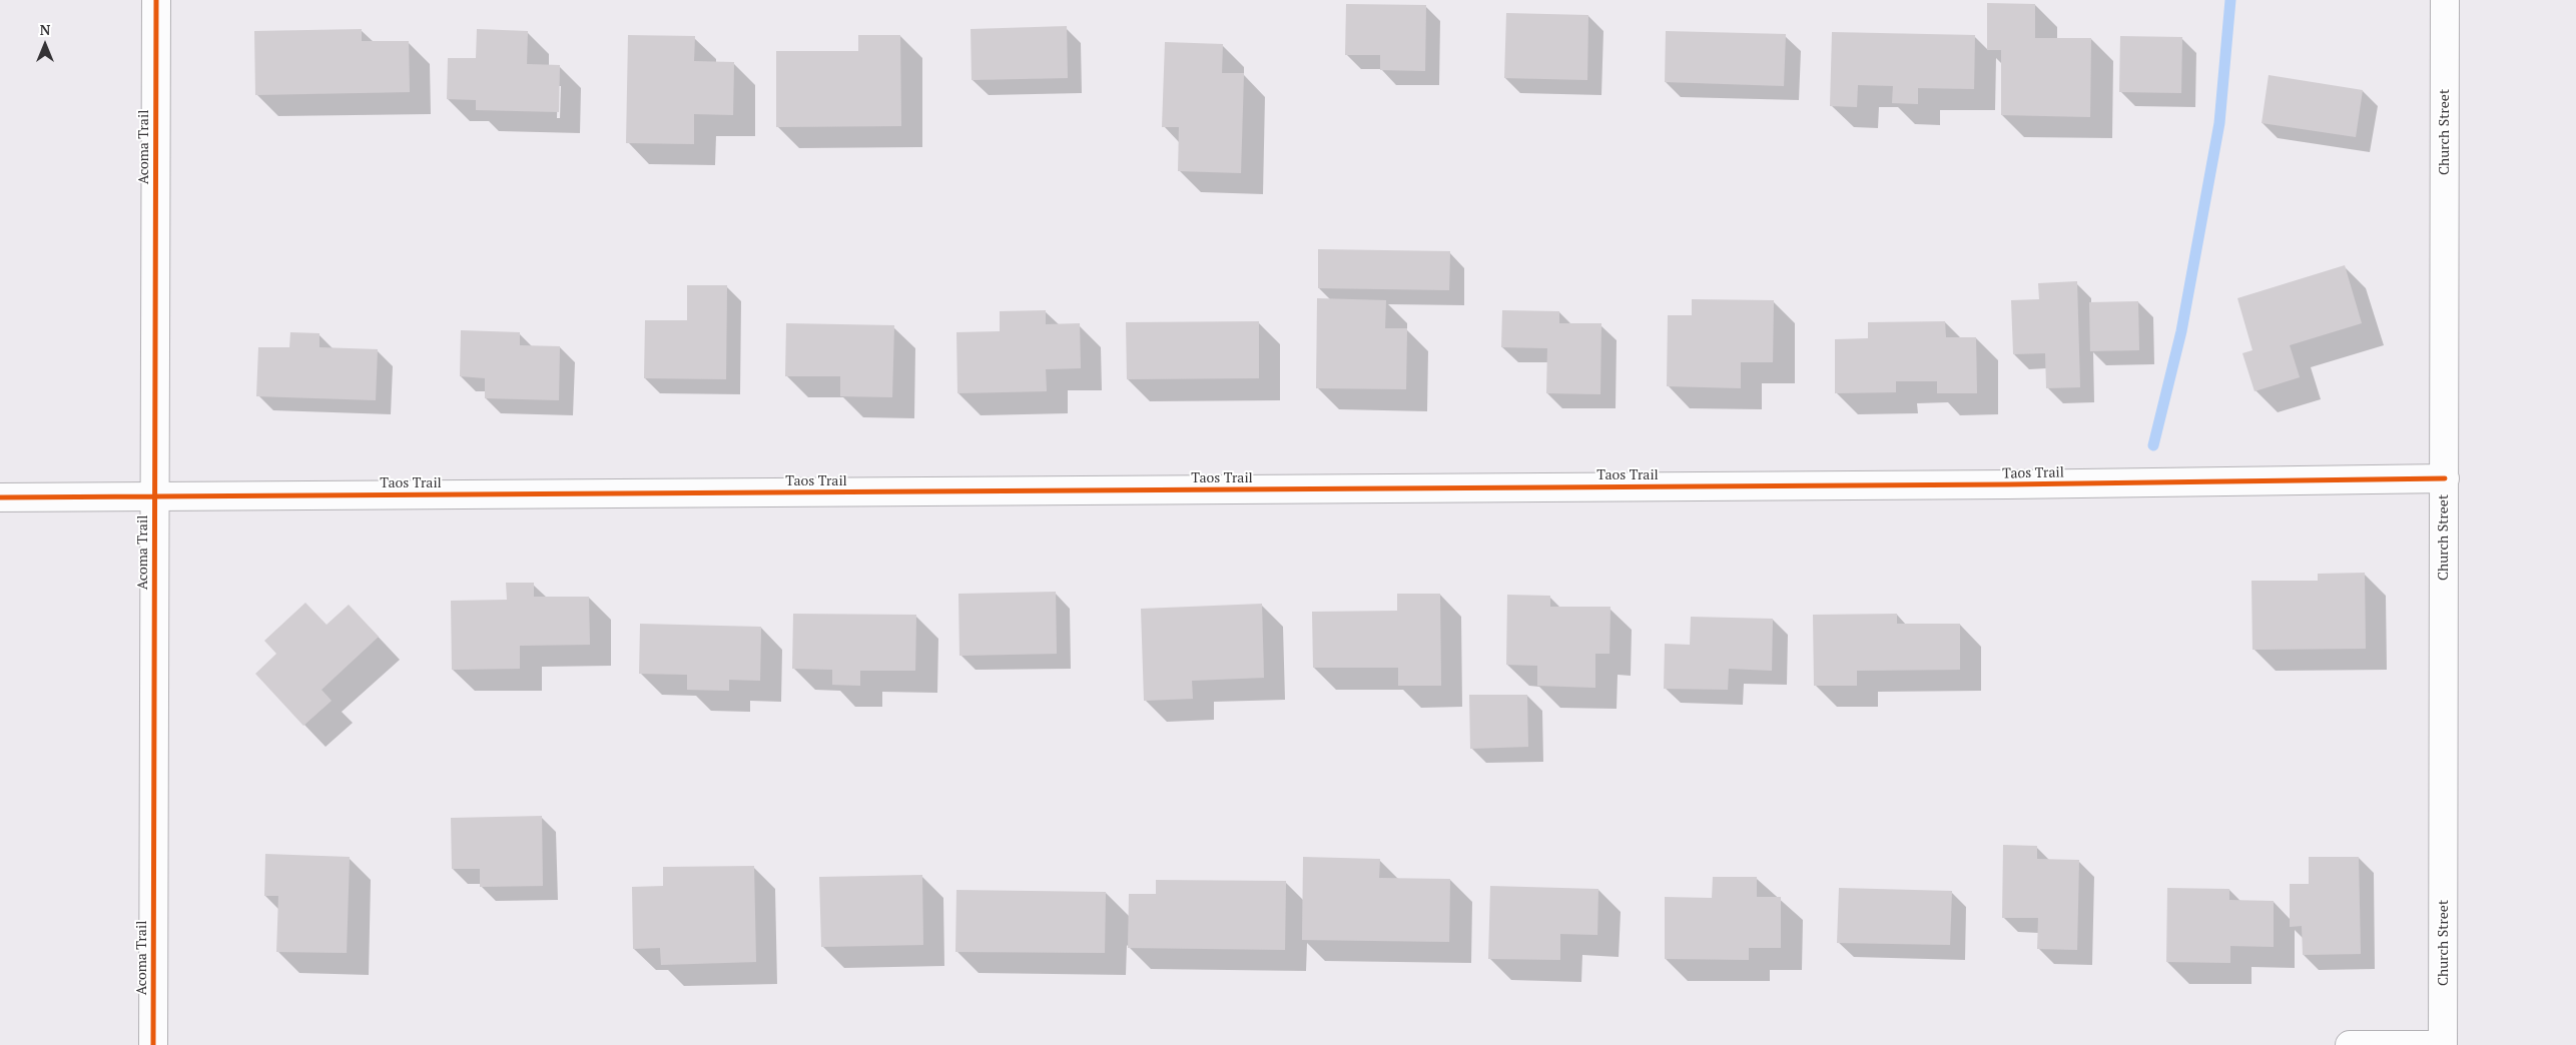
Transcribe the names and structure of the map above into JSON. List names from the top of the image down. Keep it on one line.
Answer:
{"streets":{"street":["Church Street","Acoma Trail","Taos Trail"]},"crossings":[["Church Street","Taos Trail"],["Acoma Trail","Taos Trail"]],"north":"top"}
